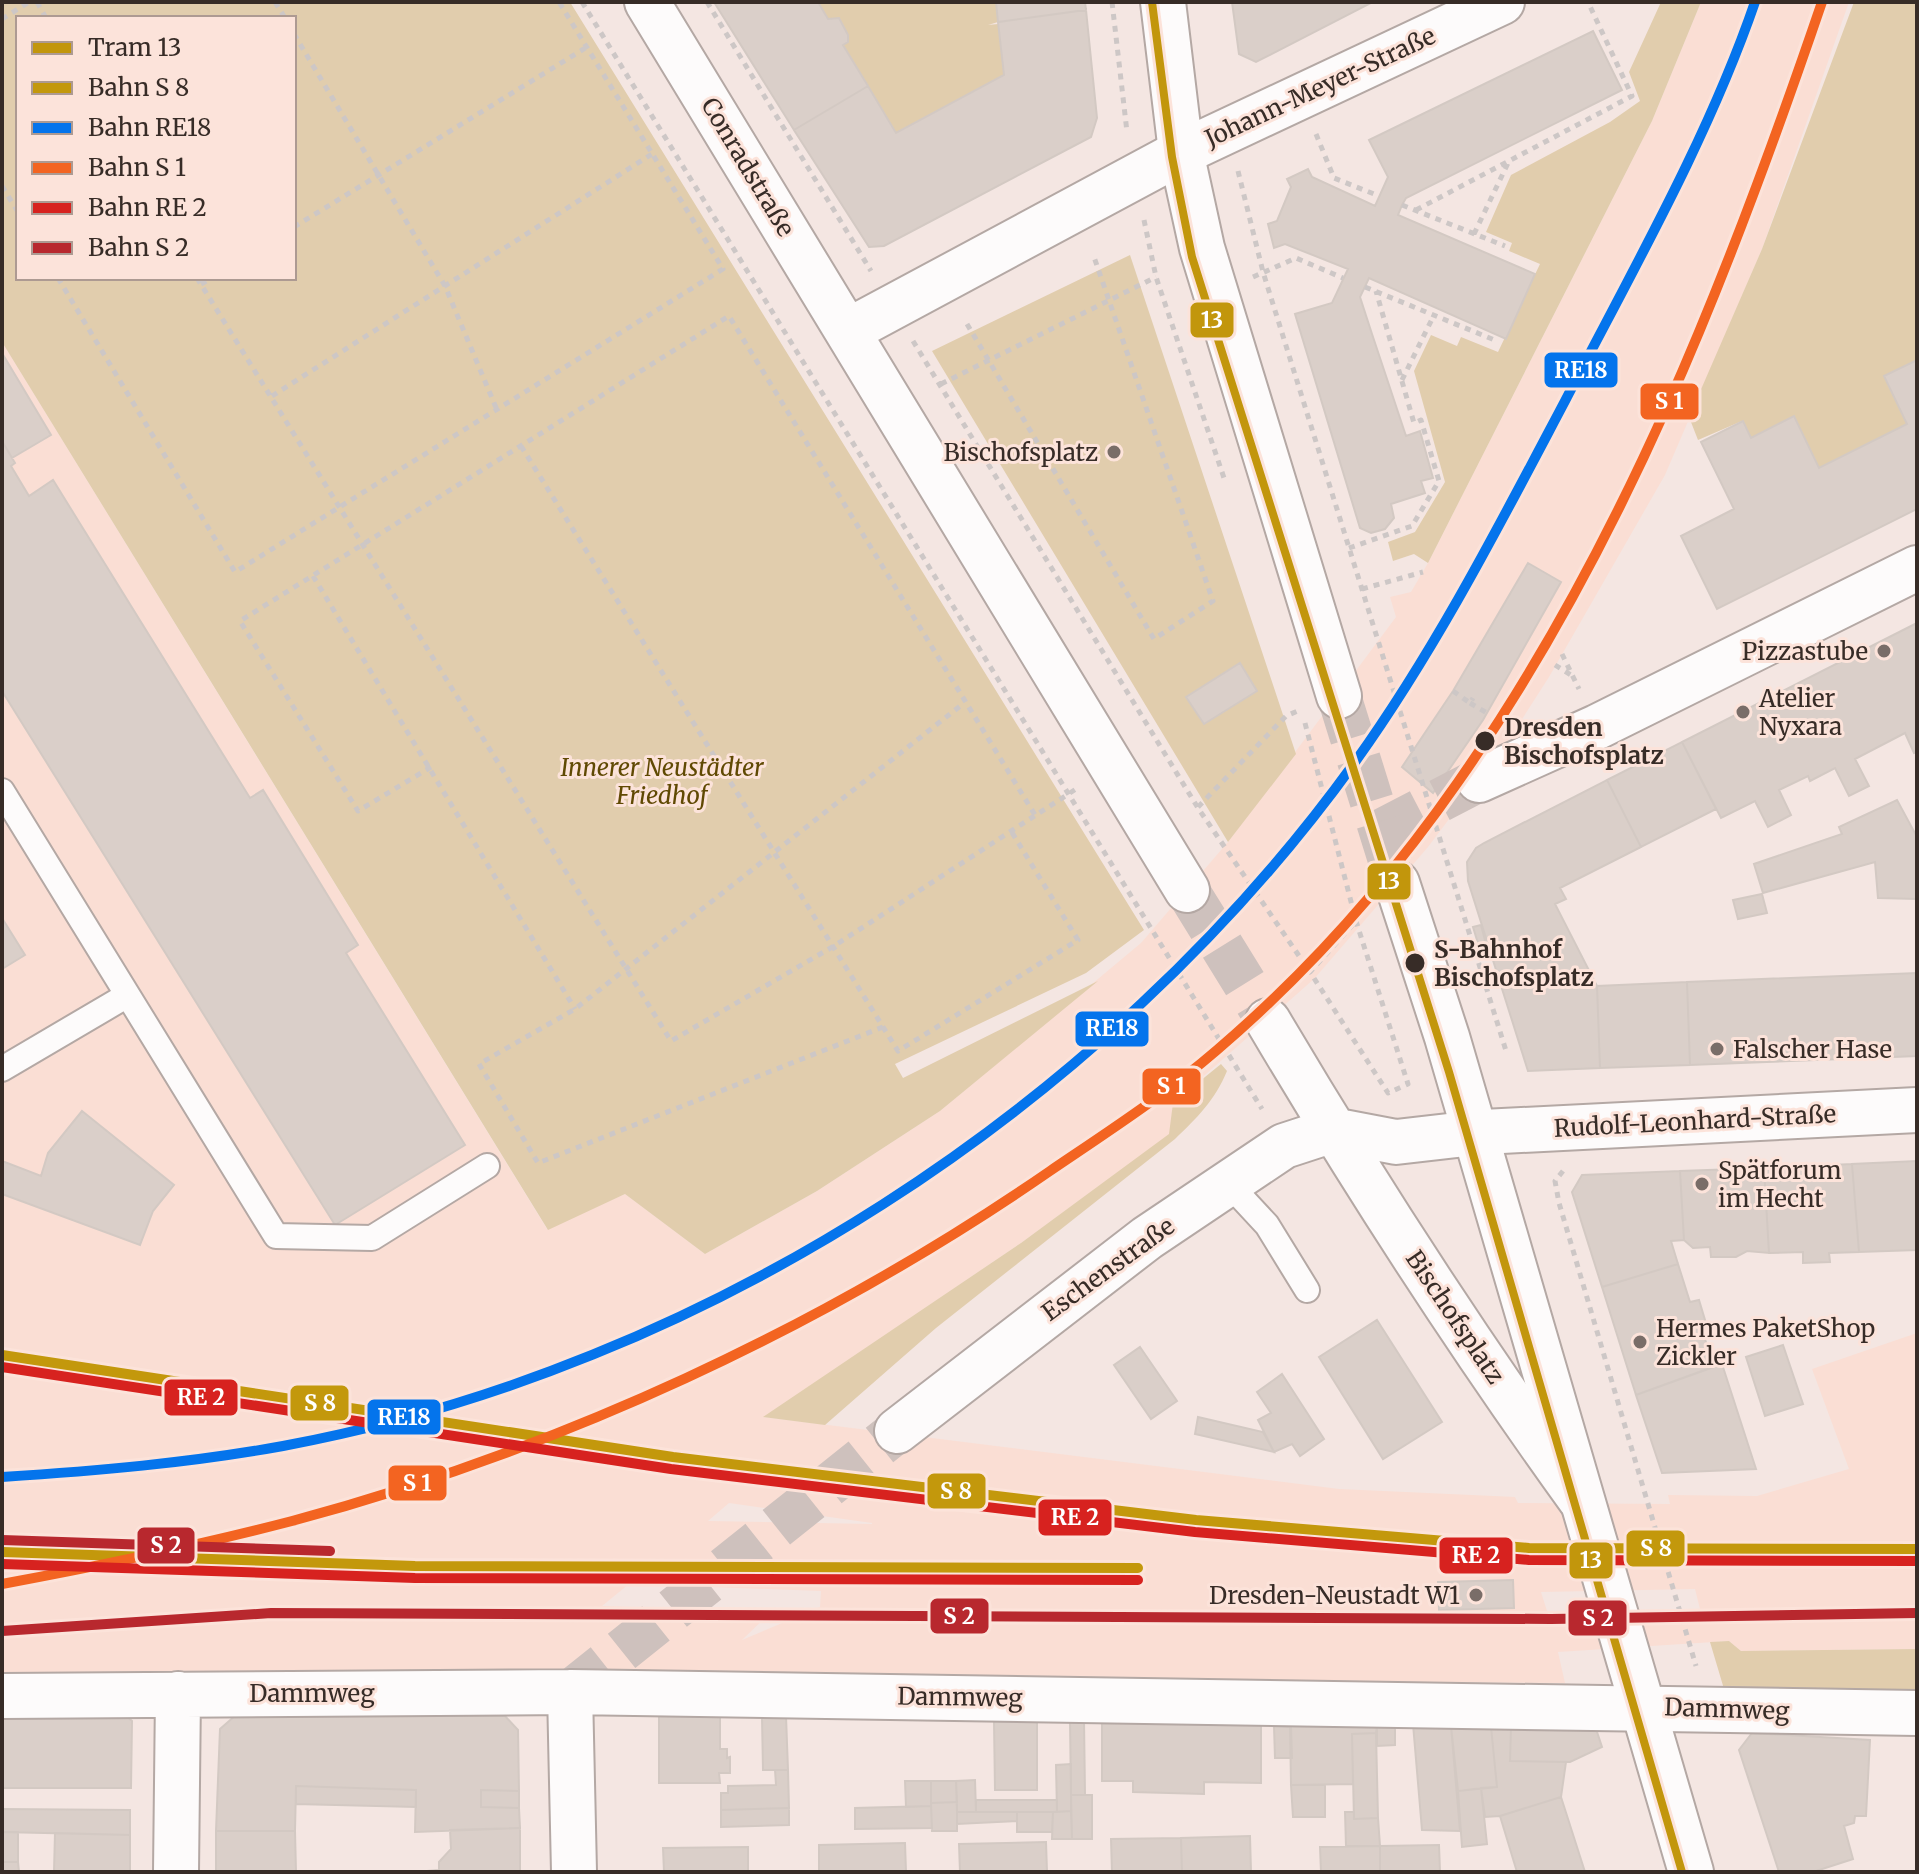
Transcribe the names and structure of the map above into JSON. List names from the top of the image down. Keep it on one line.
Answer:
{"streets":{"street":["Johann-Meyer-Straße","Conradstraße","Rudolf-Leonhard-Straße","Eschenstraße","Bischofsplatz","Dammweg"]},"crossings":[["Rudolf-Leonhard-Straße","Bischofsplatz"],["Eschenstraße","Bischofsplatz"],["Bischofsplatz","Dammweg"]],"parks":["Innerer Neustädter Friedhof"],"places":["Bischofsplatz","Pizzastube","Atelier Nyxara","Dresden Bischofsplatz","S-Bahnhof Bischofsplatz","Falscher Hase","Spätforum im Hecht","Hermes PaketShop Zickler","Dresden-Neustadt W1"],"lines":["tram line 13","rail line RE18"],"legend":["Tram 13","Bahn S 8","Bahn RE18","Bahn S 1","Bahn RE 2","Bahn S 2"]}
